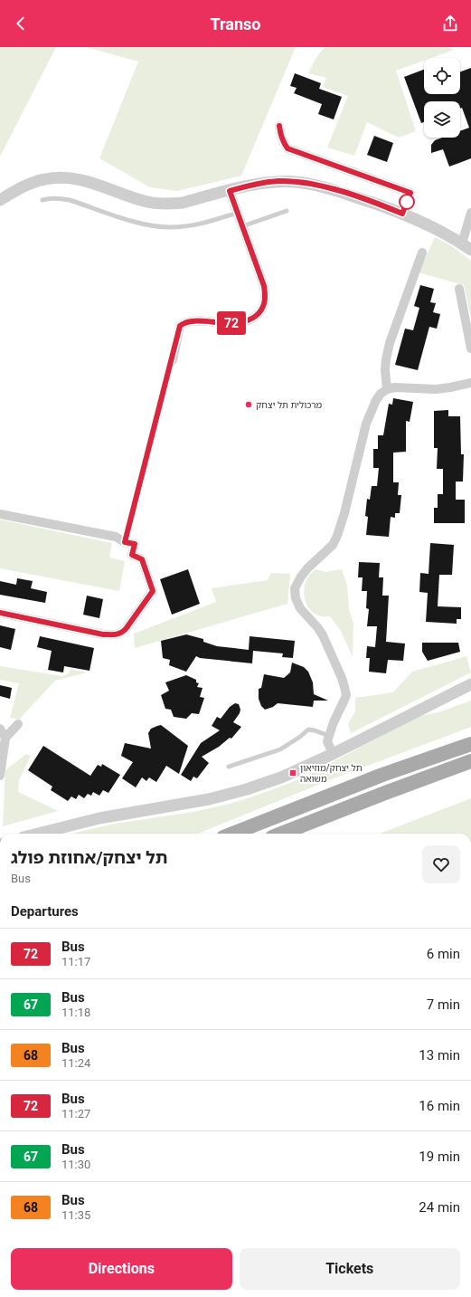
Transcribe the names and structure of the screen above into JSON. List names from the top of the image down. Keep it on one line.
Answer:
{"places":{"other":["מרכולית תל יצחק"],"transit":["תל יצחק/מוזיאון משואה"]},"lines":["bus line 72"],"page":{"header":"Transo","on_map":"72","heading":[["תל יצחק/אחוזת פולג","Bus"],"Departures"],"list":[{"mark":"72","name":"Bus","note":"11:17","value":"6 min"},{"mark":"67","name":"Bus","note":"11:18","value":"7 min"},{"mark":"68","name":"Bus","note":"11:24","value":"13 min"},{"mark":"72","name":"Bus","note":"11:27","value":"16 min"},{"mark":"67","name":"Bus","note":"11:30","value":"19 min"},{"mark":"68","name":"Bus","note":"11:35","value":"24 min"}],"buttons":["Directions","Tickets"]}}
